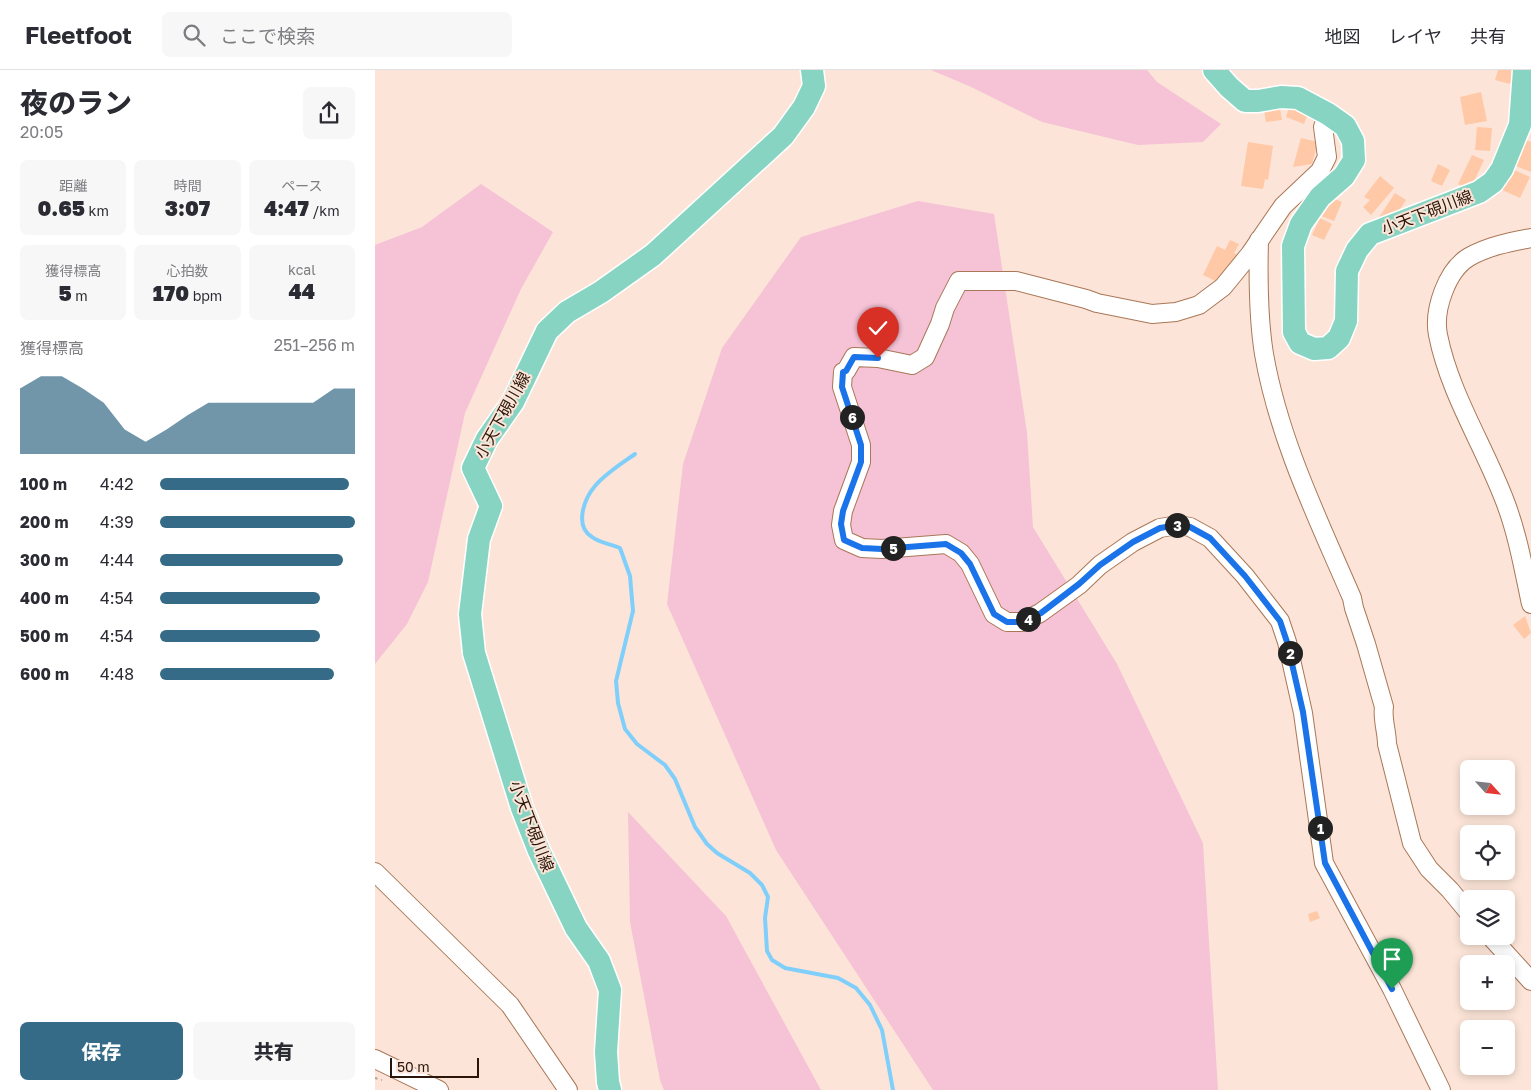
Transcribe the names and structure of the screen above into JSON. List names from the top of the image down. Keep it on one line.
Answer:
{"streets":{"main road":["小天下硯川線"]},"scale_bar":"50 m","north":"bottom right","page":{"header":"Fleetfoot","search":"ここで検索","nav":["地図","レイヤ","共有"],"heading":["夜のラン","20:05"],"stats":[["距離","0.65 km"],["時間","3:07"],["ペース","4:47 /km"],["獲得標高","5 m"],["心拍数","170 bpm"],["kcal","44"]],"chart":["獲得標高","251–256 m"],"pins":["6","3","5","4","2","1"],"list":[{"name":"100 m","note":"4:42"},{"name":"200 m","note":"4:39"},{"name":"300 m","note":"4:44"},{"name":"400 m","note":"4:54"},{"name":"500 m","note":"4:54"},{"name":"600 m","note":"4:48"}],"map_buttons":["+","−"],"buttons":["保存","共有"],"scale":"50 m"}}
